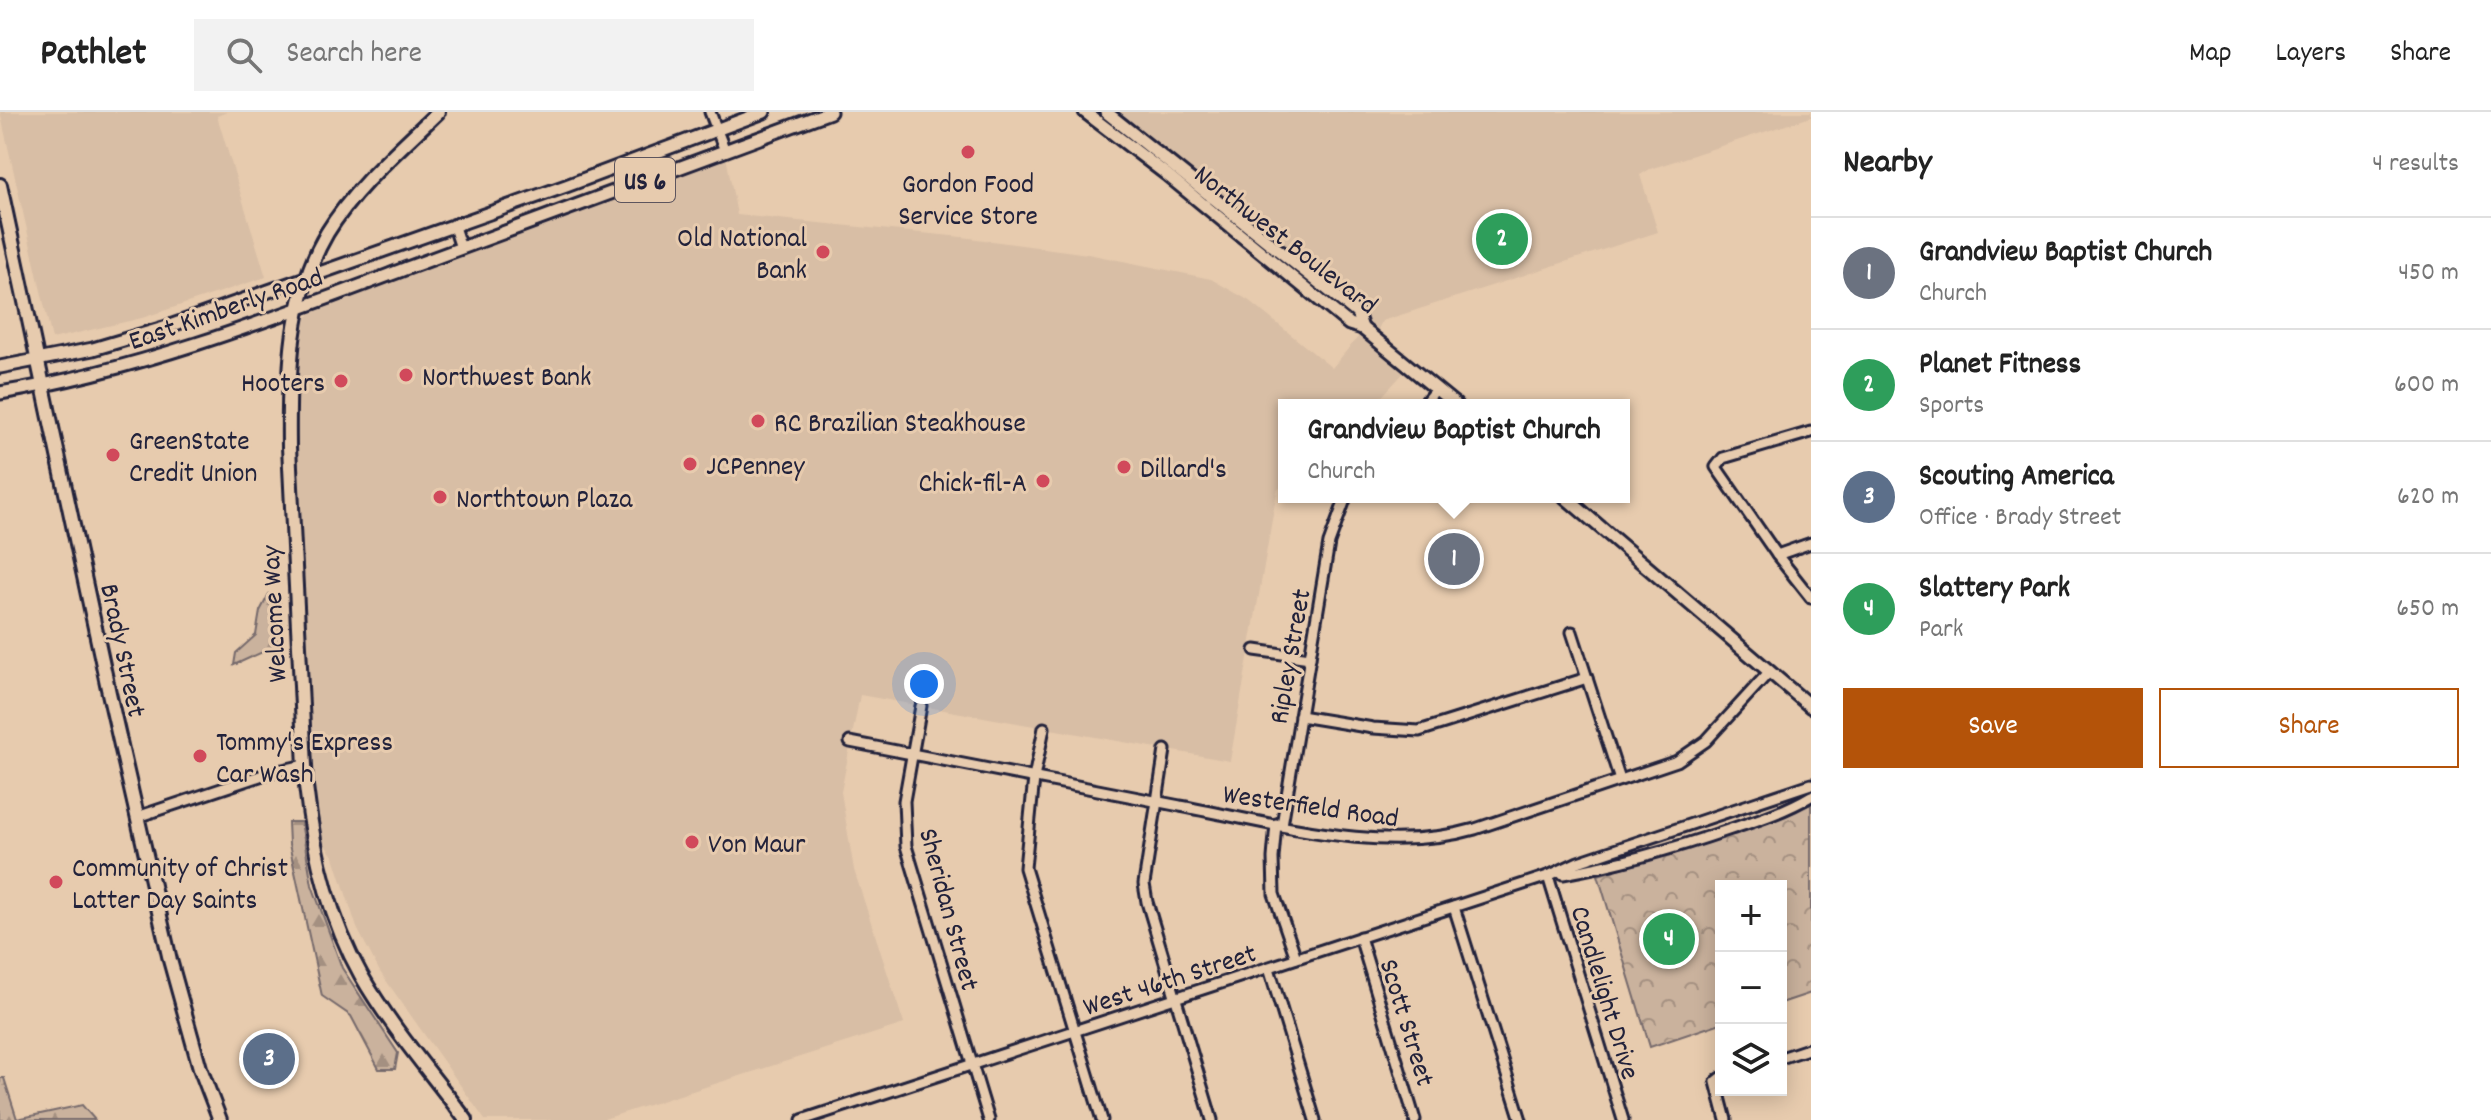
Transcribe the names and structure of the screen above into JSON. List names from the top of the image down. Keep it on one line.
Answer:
{"streets":{"highway":["Welcome Way","Brady Street"],"main road":["US 6","Northwest Boulevard","East Kimberly Road"],"street":["Ripley Street","Westerfield Road","Sheridan Street","West 46th Street","Candlelight Drive","Scott Street"]},"crossings":[["US 6","East Kimberly Road"],["East Kimberly Road","Welcome Way"],["East Kimberly Road","Brady Street"],["Ripley Street","Westerfield Road"],["Ripley Street","West 46th Street"],["Westerfield Road","Sheridan Street"],["Sheridan Street","West 46th Street"],["West 46th Street","Candlelight Drive"],["West 46th Street","Scott Street"]],"places":["Gordon Food Service Store","Old National Bank","Northwest Bank","Hooters","RC Brazilian Steakhouse","GreenState Credit Union","JCPenney","Dillard's","Chick-fil-A","Northtown Plaza","Tommy's Express Car Wash","Von Maur","Community of Christ Latter Day Saints"],"page":{"header":"Pathlet","search":"Search here","nav":["Map","Layers","Share"],"heading":["Nearby","4 results"],"pins":["2","1","4","3"],"list":[{"mark":"1","name":"Grandview Baptist Church","note":"Church","value":"450 m"},{"mark":"2","name":"Planet Fitness","note":"Sports","value":"600 m"},{"mark":"3","name":"Scouting America","note":"Office · Brady Street","value":"620 m"},{"mark":"4","name":"Slattery Park","note":"Park","value":"650 m"}],"popup":["Grandview Baptist Church","Church"],"buttons":["Save","Share"],"map_buttons":["+","−"]}}
